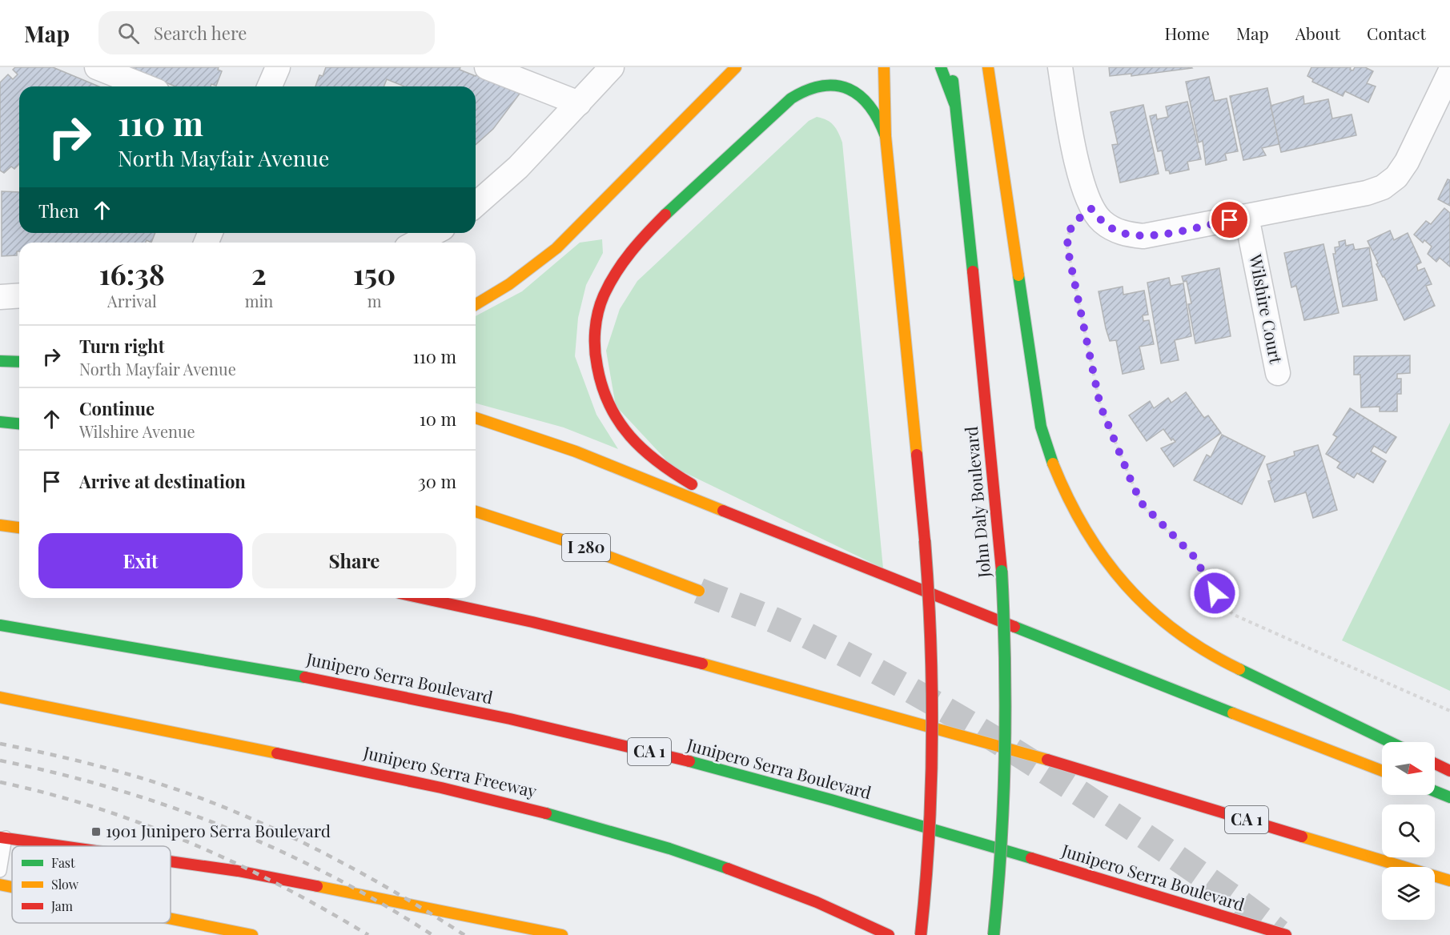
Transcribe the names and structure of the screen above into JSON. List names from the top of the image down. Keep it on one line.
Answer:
{"streets":{"main road":["John Daly Boulevard","I 280","Junipero Serra Boulevard","CA 1","Junipero Serra Freeway"],"street":["Wilshire Court"]},"places":{"transit":["1901 Junipero Serra Boulevard"]},"legend":["Fast","Slow","Jam"],"north":"right","page":{"header":"Map","search":"Search here","nav":["Home","Map","About","Contact"],"turn":["110 m","North Mayfair Avenue"],"then":"Then","eta":["16:38","Arrival","2","min","150","m"],"list":[{"name":"Turn right","note":"North Mayfair Avenue","value":"110 m"},{"name":"Continue","note":"Wilshire Avenue","value":"10 m"},{"name":"Arrive at destination","value":"30 m"}],"buttons":["Exit","Share"]}}
